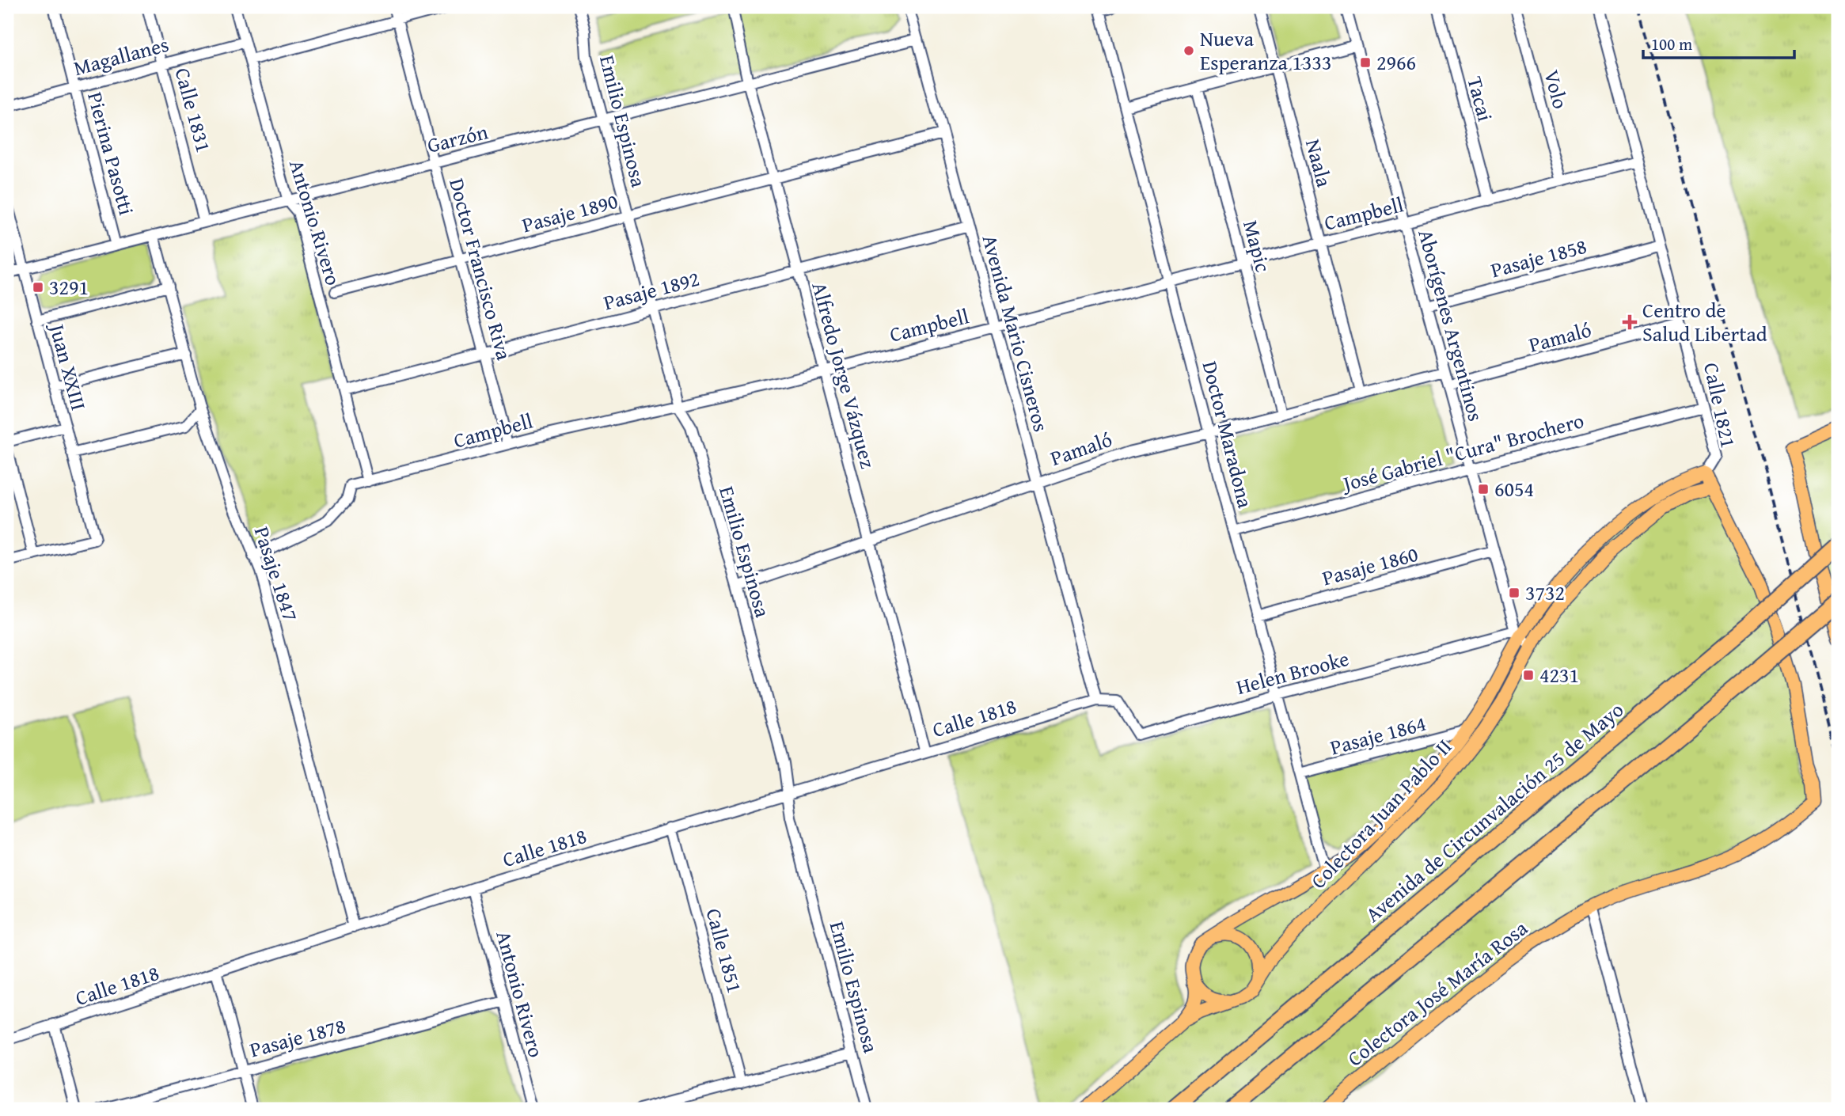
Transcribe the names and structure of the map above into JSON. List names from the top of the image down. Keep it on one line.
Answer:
{"streets":{"highway":["Avenida de Circunvalación 25 de Mayo"],"main road":["Calle 1821","Colectora Juan Pablo II","Colectora José María Rosa"],"street":["Magallanes","Volo","Tacai","Calle 1831","Emilio Espinosa","Garzón","Pierina Pasotti","Naala","Pasaje 1890","Campbell","Antonio Rivero","Mapic","Pasaje 1858","Doctor Francisco Riva","Pasaje 1892","Aborígenes Argentinos","Avenida Mario Cisneros","Pamaló","Juan XXIII","Alfredo Jorge Vázquez","Doctor Maradona","José Gabriel \"Cura\" Brochero","Pasaje 1860","Pasaje 1847","Helen Brooke","Calle 1818","Pasaje 1864","Calle 1851","Pasaje 1878"]},"crossings":[["Magallanes","Calle 1831"],["Magallanes","Pierina Pasotti"],["Magallanes","Antonio Rivero"],["Volo","Campbell"],["Tacai","Campbell"],["Calle 1831","Garzón"],["Emilio Espinosa","Garzón"],["Emilio Espinosa","Pasaje 1890"],["Emilio Espinosa","Campbell"],["Emilio Espinosa","Pasaje 1892"],["Emilio Espinosa","Pamaló"],["Emilio Espinosa","Calle 1818"],["Garzón","Pierina Pasotti"],["Garzón","Antonio Rivero"],["Garzón","Doctor Francisco Riva"],["Garzón","Avenida Mario Cisneros"],["Garzón","Juan XXIII"],["Garzón","Alfredo Jorge Vázquez"],["Garzón","Pasaje 1847"],["Naala","Campbell"],["Naala","Pamaló"],["Pasaje 1890","Doctor Francisco Riva"],["Pasaje 1890","Avenida Mario Cisneros"],["Pasaje 1890","Alfredo Jorge Vázquez"],["Campbell","Antonio Rivero"],["Campbell","Mapic"],["Campbell","Doctor Francisco Riva"],["Campbell","Aborígenes Argentinos"],["Campbell","Avenida Mario Cisneros"],["Campbell","Alfredo Jorge Vázquez"],["Campbell","Calle 1821"],["Campbell","Doctor Maradona"],["Campbell","Pasaje 1847"],["Antonio Rivero","Pasaje 1892"],["Antonio Rivero","Calle 1818"],["Antonio Rivero","Pasaje 1878"],["Mapic","Pamaló"],["Pasaje 1858","Aborígenes Argentinos"],["Pasaje 1858","Calle 1821"],["Doctor Francisco Riva","Pasaje 1892"],["Pasaje 1892","Avenida Mario Cisneros"],["Pasaje 1892","Alfredo Jorge Vázquez"],["Aborígenes Argentinos","Pamaló"],["Aborígenes Argentinos","José Gabriel \"Cura\" Brochero"],["Aborígenes Argentinos","Pasaje 1860"],["Aborígenes Argentinos","Helen Brooke"],["Aborígenes Argentinos","Colectora Juan Pablo II"],["Avenida Mario Cisneros","Pamaló"],["Avenida Mario Cisneros","Helen Brooke"],["Avenida Mario Cisneros","Calle 1818"],["Pamaló","Alfredo Jorge Vázquez"],["Pamaló","Calle 1821"],["Pamaló","Doctor Maradona"],["Alfredo Jorge Vázquez","Calle 1818"],["Calle 1821","José Gabriel \"Cura\" Brochero"],["Calle 1821","Colectora Juan Pablo II"],["Calle 1821","Colectora José María Rosa"],["Doctor Maradona","José Gabriel \"Cura\" Brochero"],["Doctor Maradona","Pasaje 1860"],["Doctor Maradona","Helen Brooke"],["Doctor Maradona","Pasaje 1864"],["Doctor Maradona","Colectora Juan Pablo II"],["Pasaje 1847","Calle 1818"],["Helen Brooke","Calle 1818"],["Helen Brooke","Colectora Juan Pablo II"],["Calle 1818","Calle 1851"],["Pasaje 1864","Colectora Juan Pablo II"]],"places":{"other":["Nueva Esperanza 1333"],"transit":["2966","3291","6054","3732","4231"],"health":["Centro de Salud Libertad"]},"scale_bar":"100 m"}
